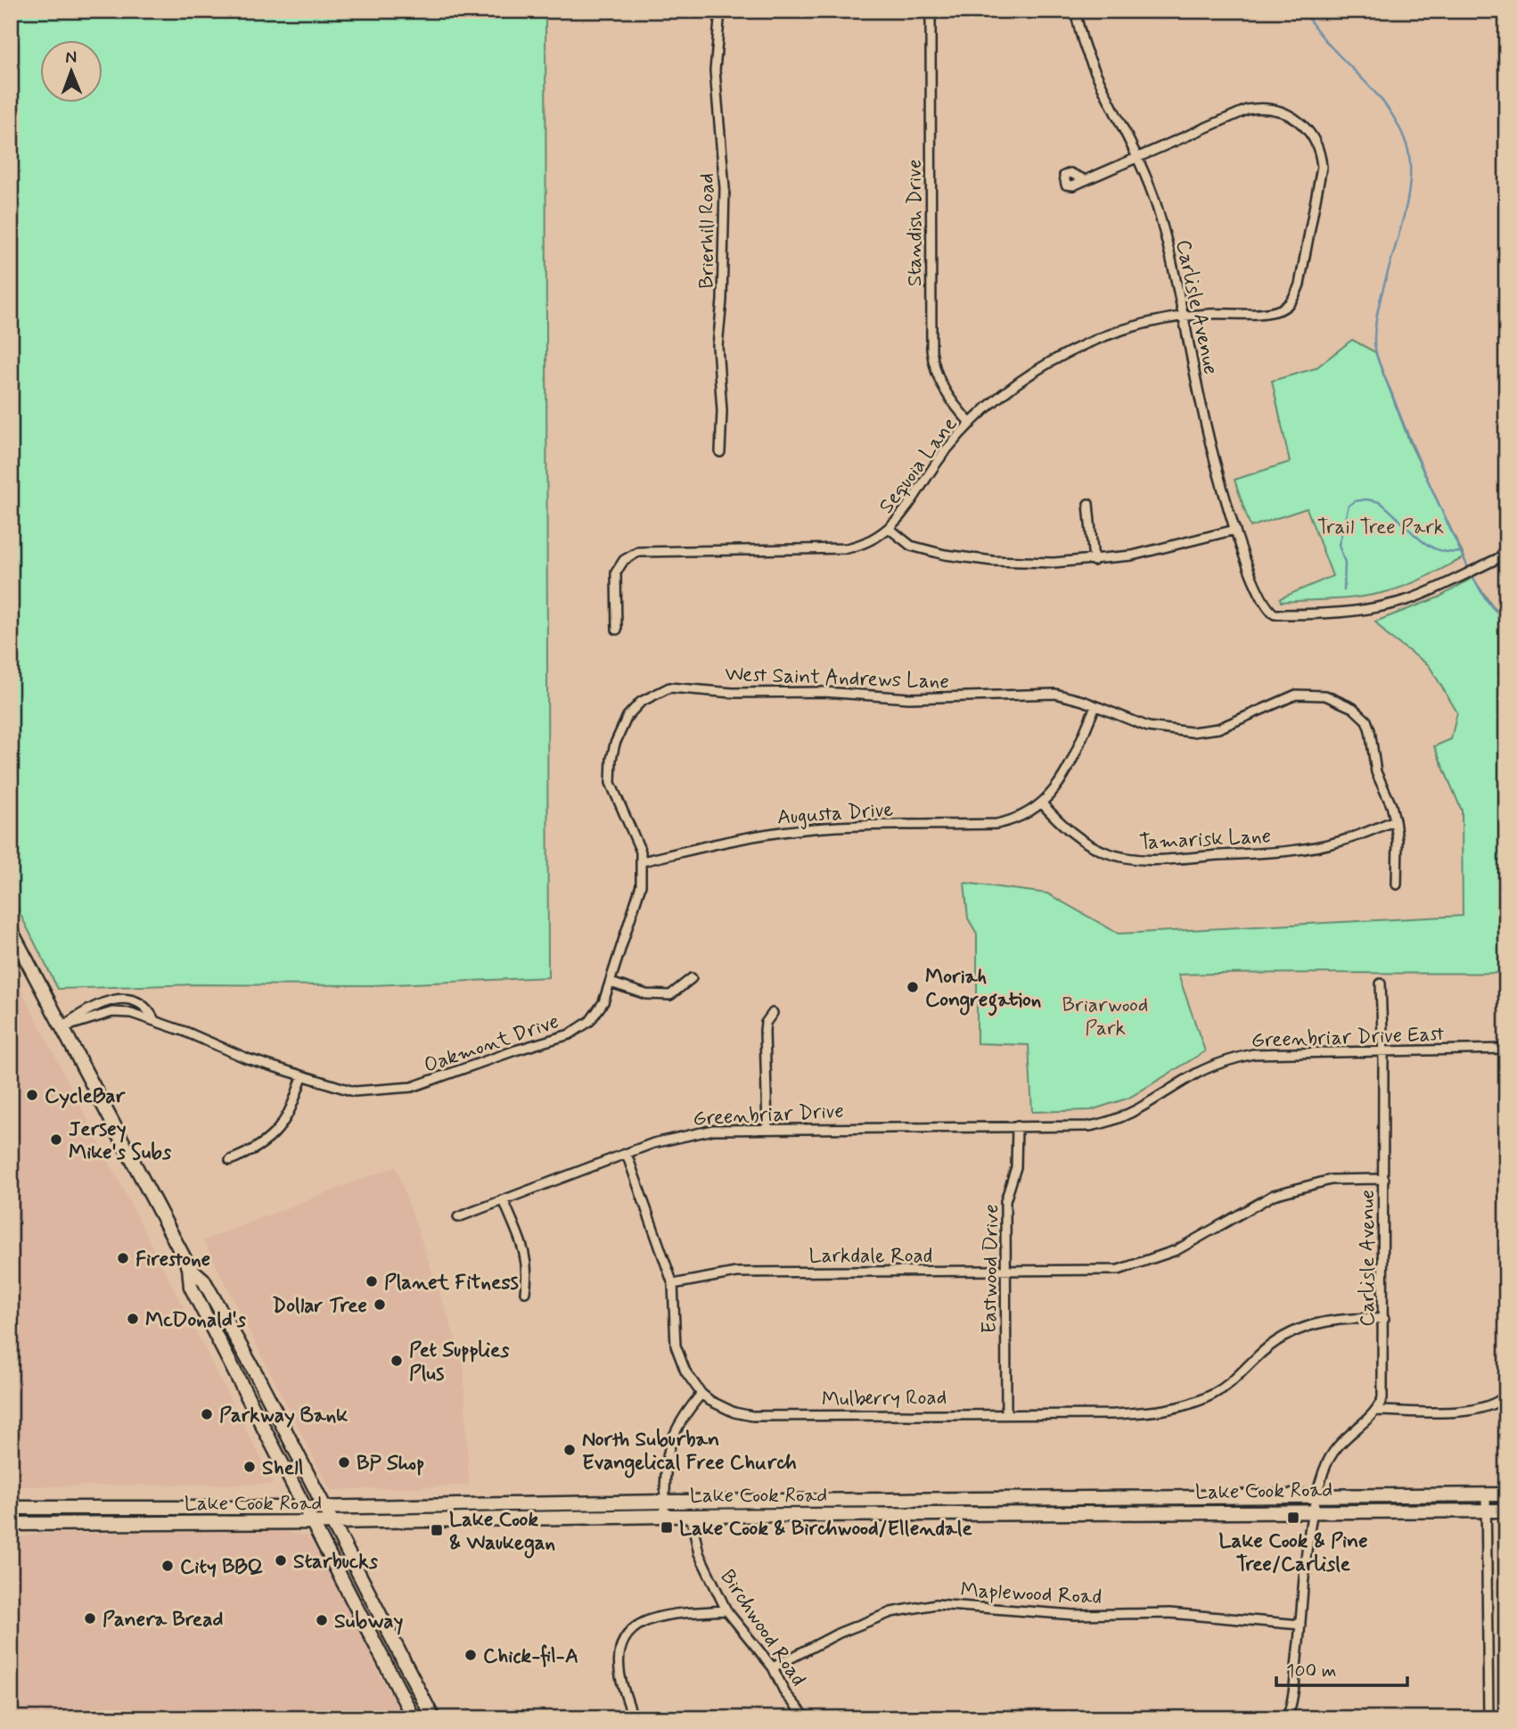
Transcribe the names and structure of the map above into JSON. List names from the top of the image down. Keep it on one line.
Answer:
{"streets":{"main road":["Lake Cook Road"],"street":["Standish Drive","Brierhill Road","Carlisle Avenue","Sequoia Lane","West Saint Andrews Lane","Augusta Drive","Tamarisk Lane","Greenbriar Drive East","Oakmont Drive","Greenbriar Drive","Larkdale Road","Eastwood Drive","Mulberry Road","Maplewood Road","Birchwood Road"]},"crossings":[["Standish Drive","Sequoia Lane"],["Carlisle Avenue","Sequoia Lane"],["Carlisle Avenue","Greenbriar Drive East"],["Carlisle Avenue","Larkdale Road"],["Carlisle Avenue","Mulberry Road"],["West Saint Andrews Lane","Tamarisk Lane"],["West Saint Andrews Lane","Oakmont Drive"],["Augusta Drive","Tamarisk Lane"],["Augusta Drive","Oakmont Drive"],["Greenbriar Drive East","Greenbriar Drive"],["Greenbriar Drive","Eastwood Drive"],["Larkdale Road","Eastwood Drive"],["Eastwood Drive","Mulberry Road"],["Lake Cook Road","Birchwood Road"],["Maplewood Road","Birchwood Road"]],"parks":["Trail Tree Park","Briarwood Park"],"places":{"other":["Moriah Congregation","CycleBar","Jersey Mike's Subs","Firestone","Planet Fitness","Dollar Tree","McDonald's","Pet Supplies Plus","Parkway Bank","North Suburban Evangelical Free Church","BP Shop","Shell","Starbucks","City BBQ","Panera Bread","Subway","Chick-fil-A"],"transit":["Lake Cook & Pine Tree/Carlisle","Lake Cook & Birchwood/Ellendale","Lake Cook & Waukegan"]},"scale_bar":"100 m","north":"top"}
